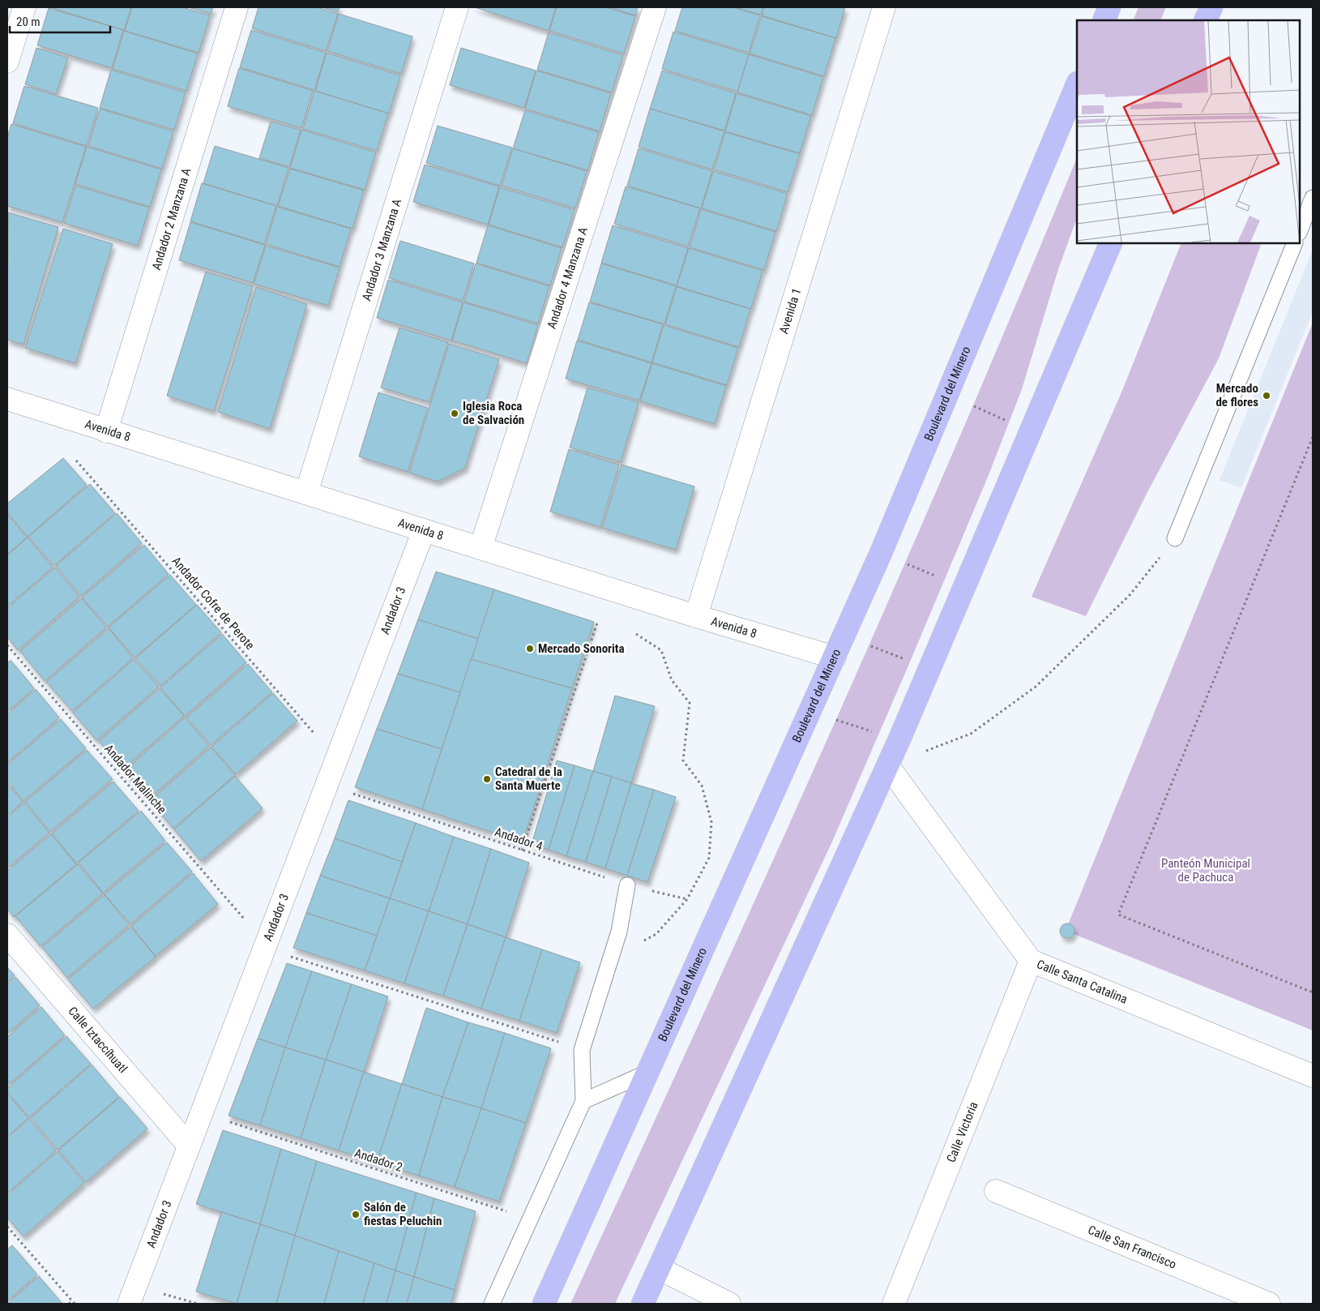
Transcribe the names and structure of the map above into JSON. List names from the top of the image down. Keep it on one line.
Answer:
{"streets":{"main road":["Boulevard del Minero"],"street":["Andador 2 Manzana A","Andador 3 Manzana A","Andador 4 Manzana A","Avenida 1","Avenida 8","Andador 3","Calle Santa Catalina","Calle Iztaccíhuatl","Calle Victoria","Calle San Francisco"],"path":["Andador Cofre de Perote","Andador Malinche","Andador 4","Andador 2"]},"crossings":[["Andador 2 Manzana A","Avenida 8"],["Andador 3 Manzana A","Avenida 8"],["Andador 4 Manzana A","Avenida 8"],["Avenida 1","Avenida 8"],["Boulevard del Minero","Avenida 8"],["Avenida 8","Andador 3"],["Andador Cofre de Perote","Andador 3"],["Andador 3","Calle Iztaccíhuatl"],["Calle Santa Catalina","Calle Victoria"]],"parks":["Panteón Municipal de Pachuca"],"places":["Mercado de flores","Iglesia Roca de Salvación","Mercado Sonorita","Catedral de la Santa Muerte","Salón de fiestas Peluchin"],"scale_bar":"20 m"}
